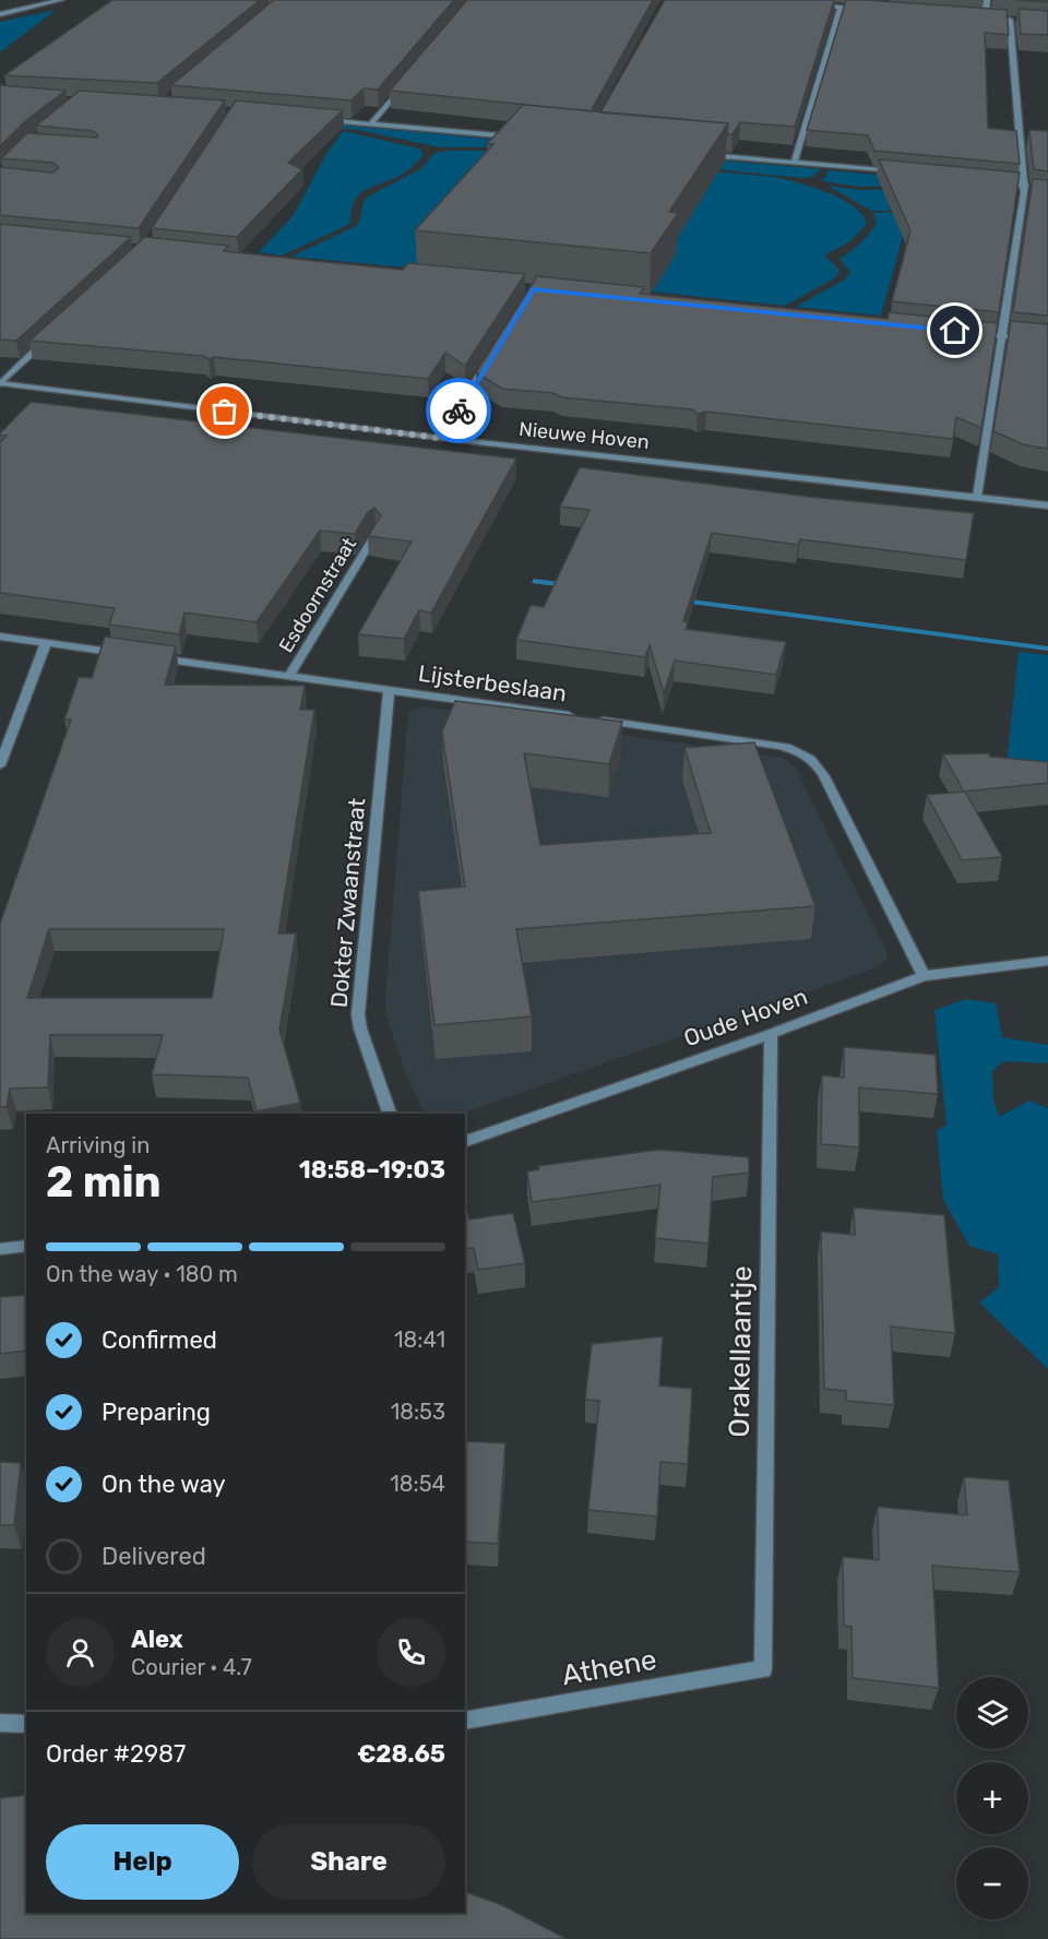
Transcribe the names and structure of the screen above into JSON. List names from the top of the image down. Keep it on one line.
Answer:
{"streets":{"street":["Nieuwe Hoven","Esdoornstraat","Lijsterbeslaan","Dokter Zwaanstraat","Oude Hoven","Orakellaantje","Athene"]},"crossings":[["Esdoornstraat","Lijsterbeslaan"],["Lijsterbeslaan","Dokter Zwaanstraat"],["Lijsterbeslaan","Oude Hoven"],["Oude Hoven","Orakellaantje"],["Orakellaantje","Athene"]],"page":{"heading":["2 min","Arriving in","18:58–19:03"],"panel":["Alex","Courier · 4.7","Order #2987","€28.65"],"bar":"On the way · 180 m","list":[["Confirmed","18:41"],["Preparing","18:53"],["On the way","18:54"],"Delivered"],"map_buttons":["+","−"],"buttons":["Help","Share"]}}
